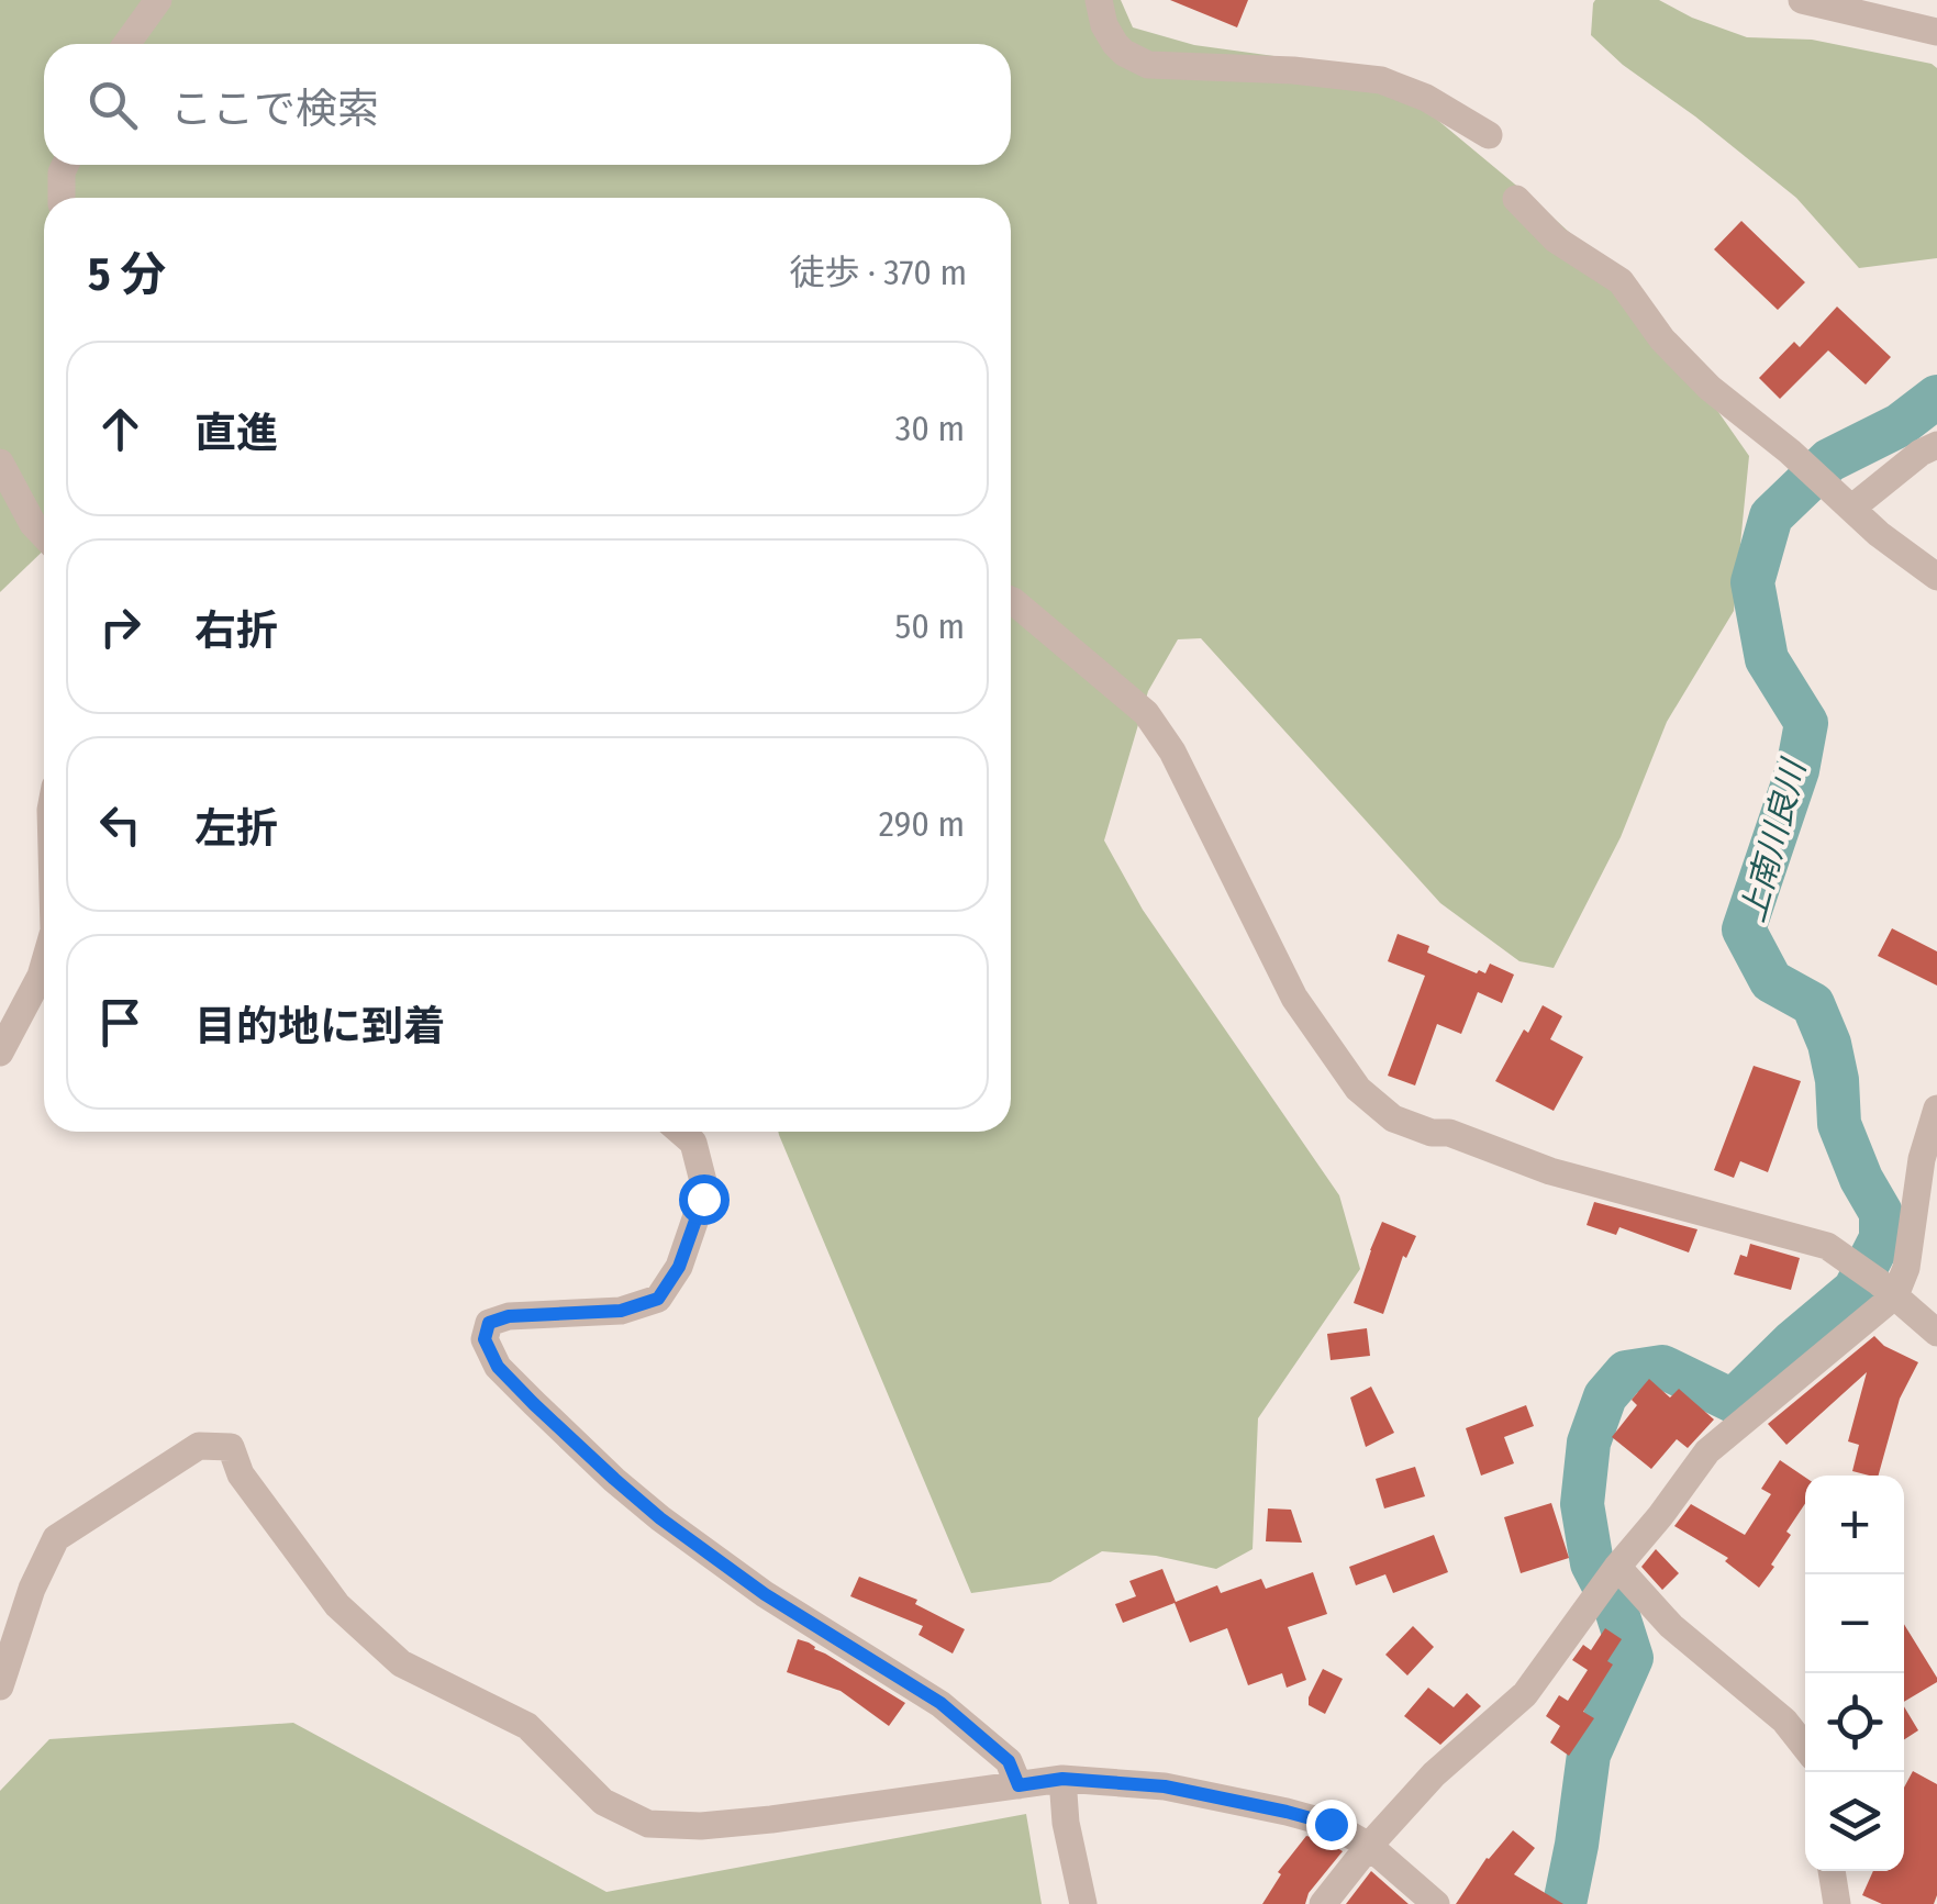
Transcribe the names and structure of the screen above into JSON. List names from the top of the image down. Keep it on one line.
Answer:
{"water":["上南川良川"],"page":{"search":"ここで検索","heading":["5 分","徒歩 · 370 m"],"list":[["直進","30 m"],["右折","50 m"],["左折","290 m"],"目的地に到着"],"map_buttons":["+","−"]}}
